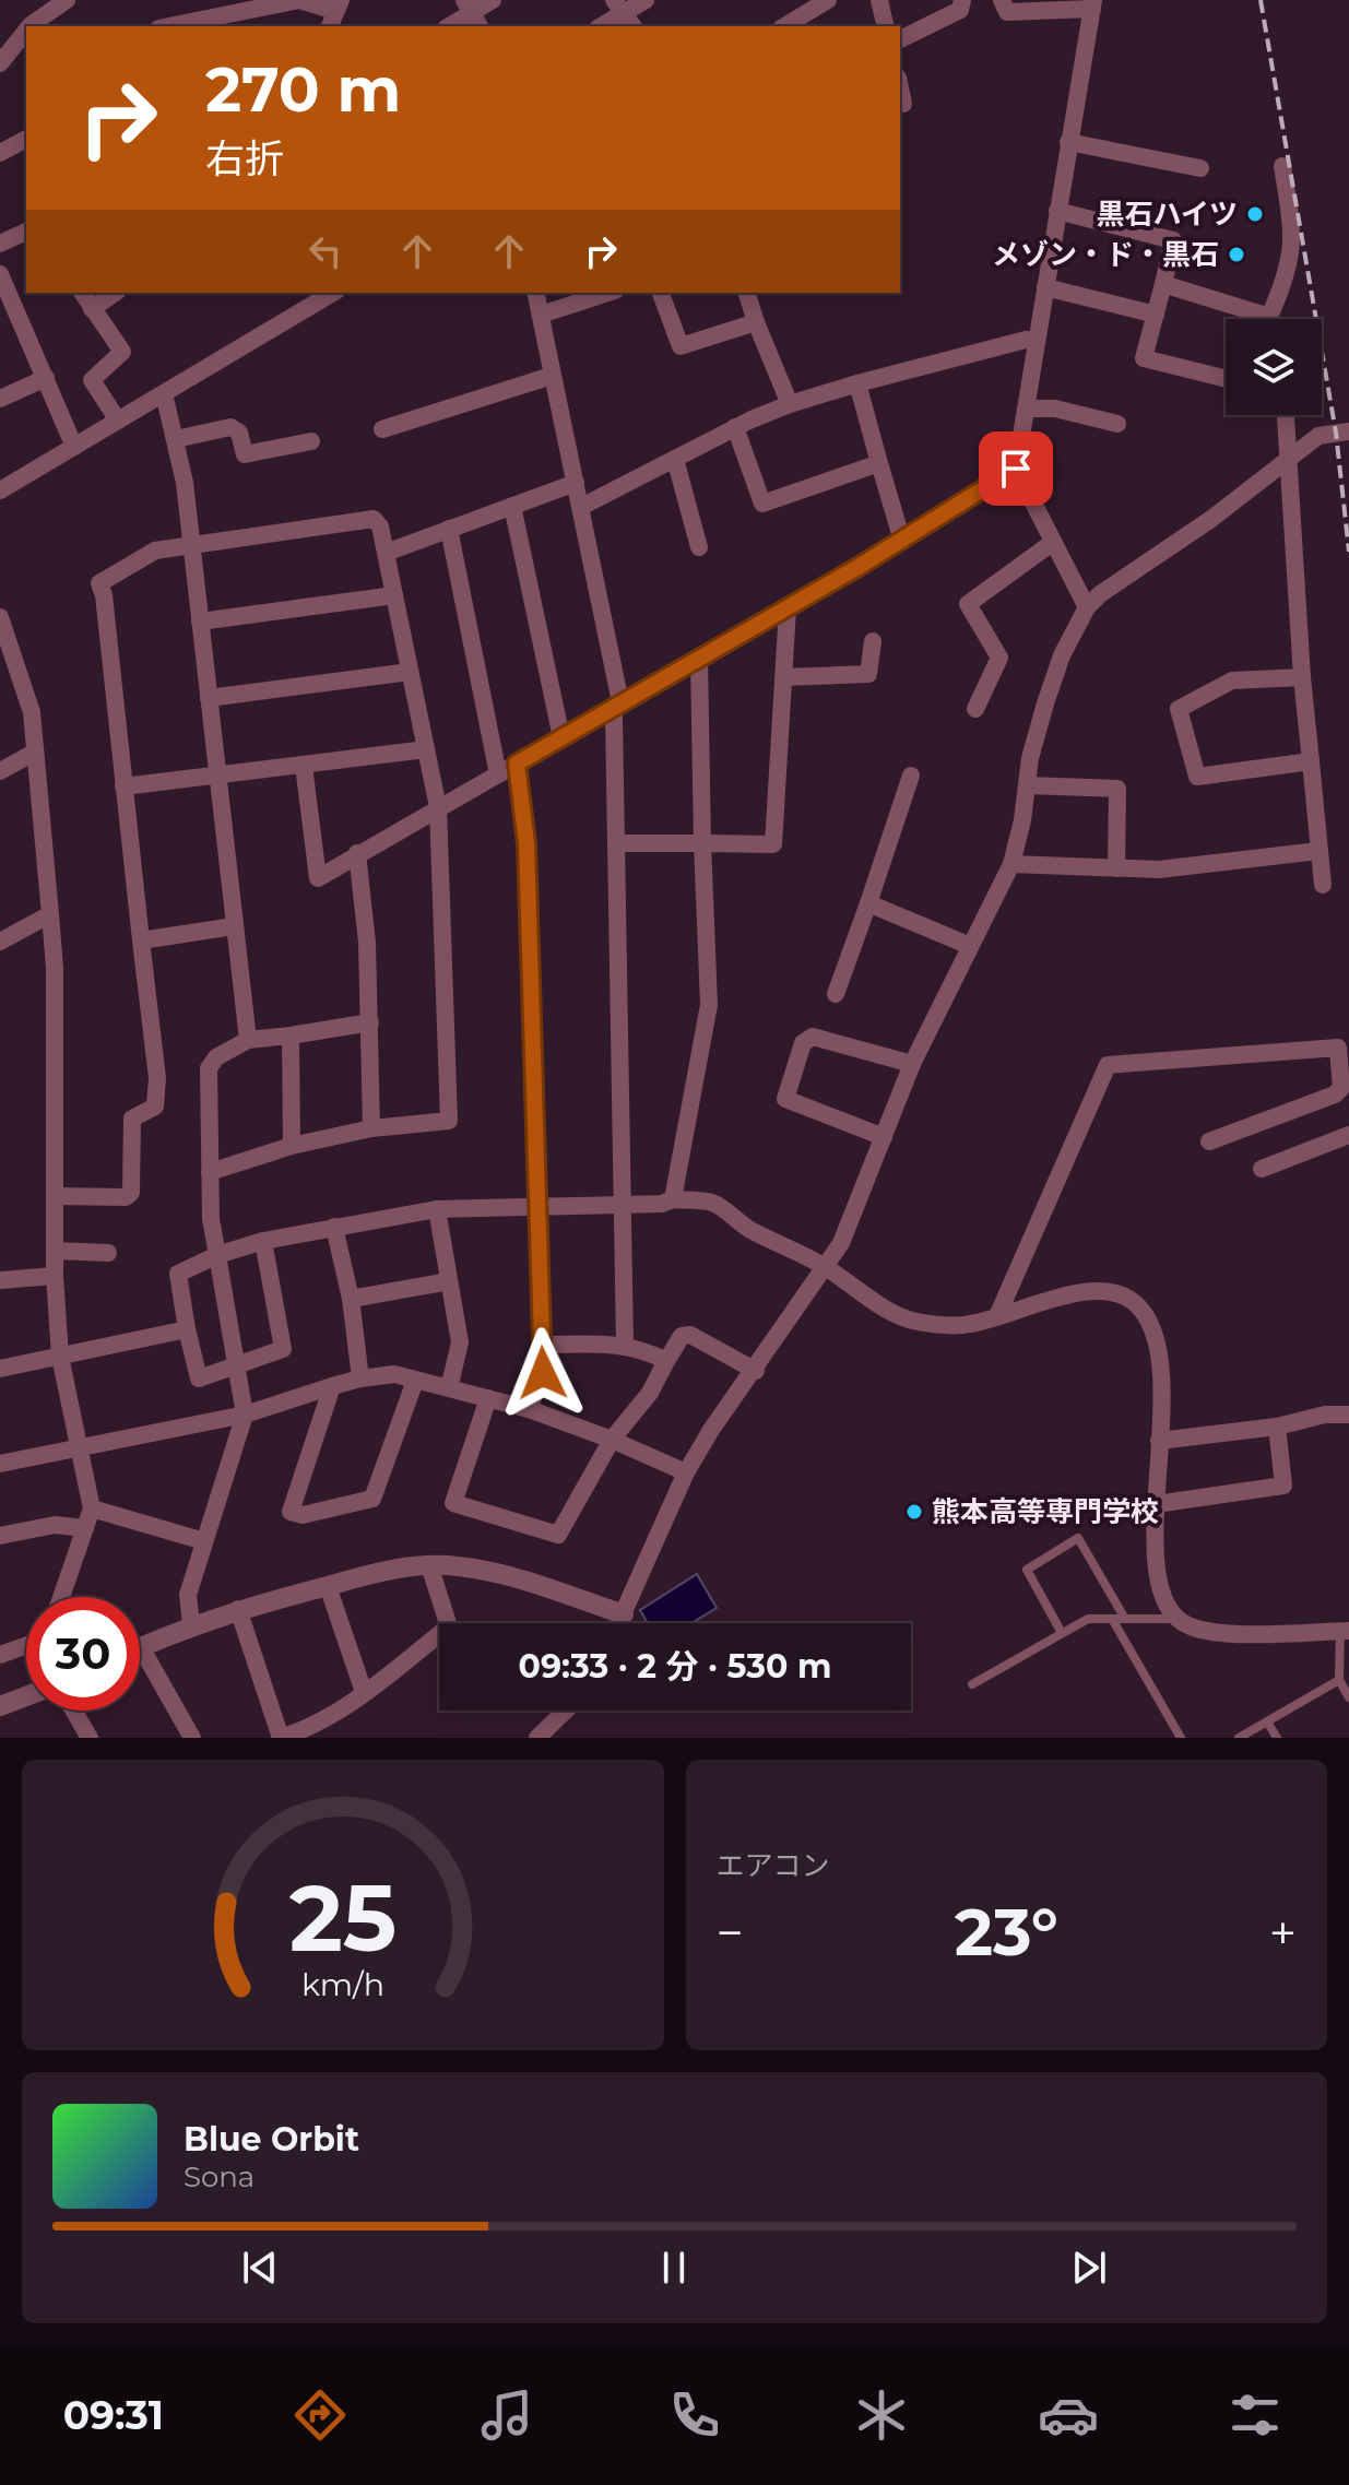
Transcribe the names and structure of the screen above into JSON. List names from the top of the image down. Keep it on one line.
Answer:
{"places":["黒石ハイツ","メゾン・ド・黒石","熊本高等専門学校"],"page":{"turn":["270 m","右折"],"limit":"30","trip":"09:33 · 2 分 · 530 m","tile":"エアコン","heat":["−","23°","+"],"song":["Blue Orbit","Sona"],"tabs":"09:31","gauge":["25","km/h"]}}
